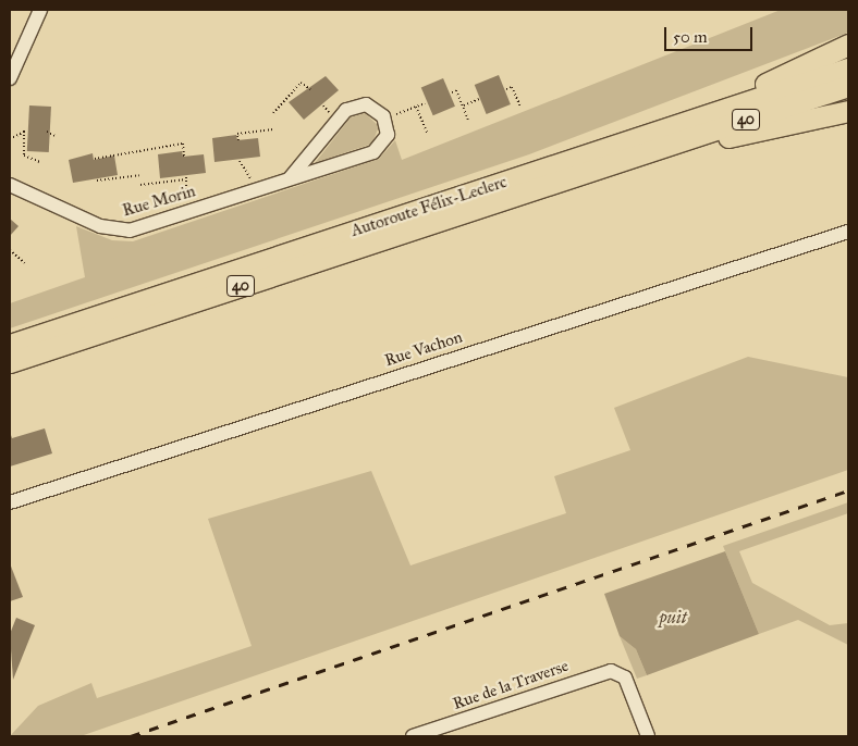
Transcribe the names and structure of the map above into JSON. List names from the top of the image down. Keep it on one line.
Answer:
{"streets":{"highway":["40","Autoroute Félix-Leclerc"],"street":["Rue Morin","Rue Vachon","Rue de la Traverse"]},"water":["puit"],"scale_bar":"50 m"}
